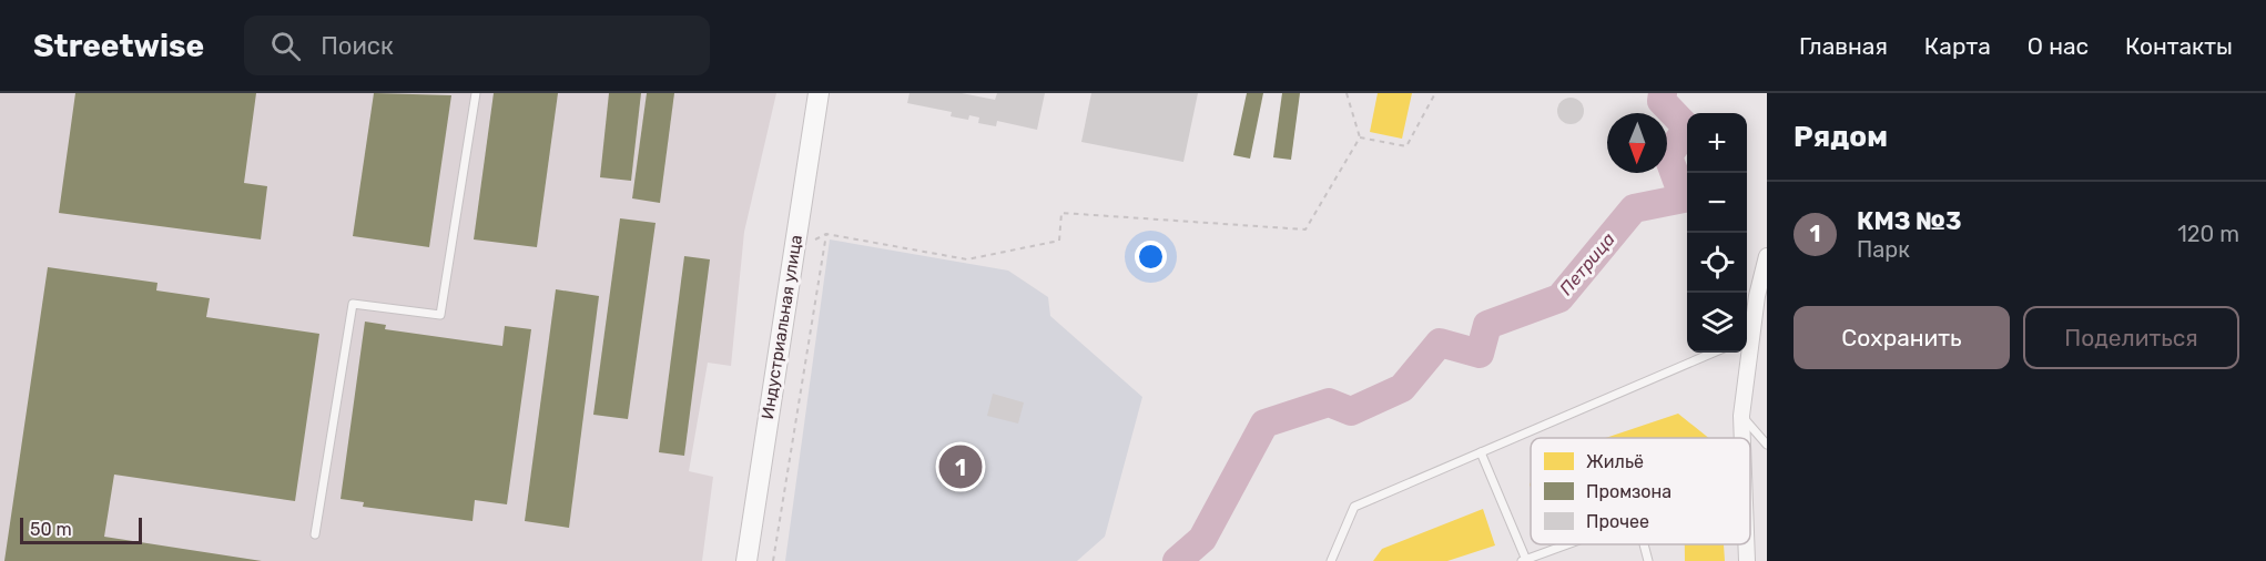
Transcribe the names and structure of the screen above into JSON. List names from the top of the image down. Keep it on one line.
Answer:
{"streets":{"main road":["Индустриальная улица"]},"water":["Петрица"],"legend":["Жильё","Промзона","Прочее"],"scale_bar":"50 m","north":"bottom","page":{"header":"Streetwise","search":"Поиск","nav":["Главная","Карта","О нас","Контакты"],"heading":"Рядом","map_buttons":["+","−"],"list":[{"mark":"1","name":"КМЗ №3","note":"Парк","value":"120 m"}],"buttons":["Сохранить","Поделиться"],"pins":"1","scale":"50 m"}}
